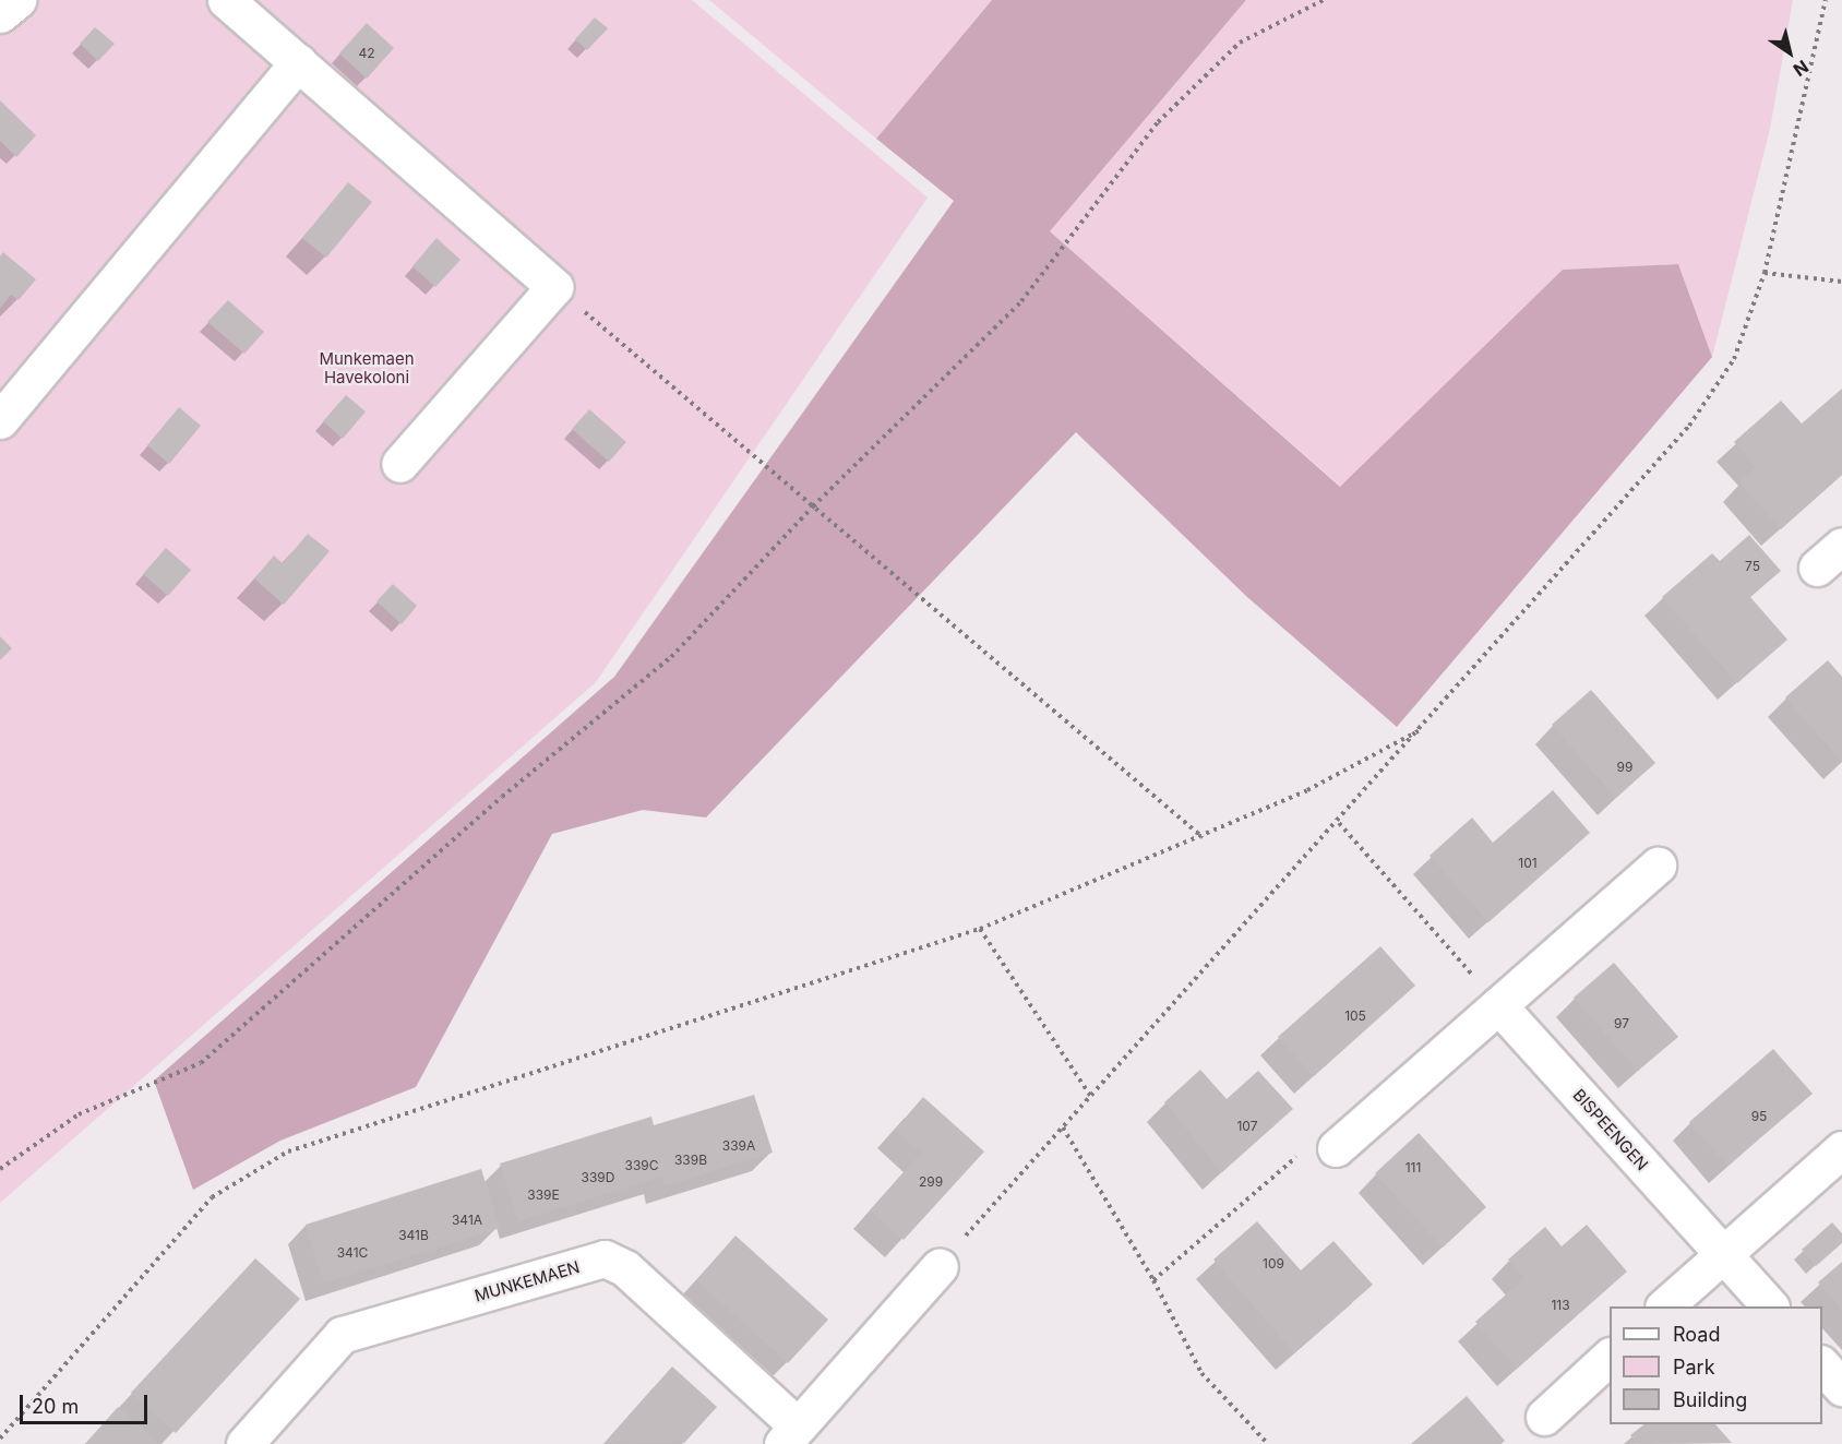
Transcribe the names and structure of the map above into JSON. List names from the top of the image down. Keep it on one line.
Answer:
{"streets":{"street":["BISPEENGEN","MUNKEMAEN"]},"parks":["Munkemaen Havekoloni"],"house_numbers":["42","75","99","101","105","97","95","107","339A","339B","339C","111","339D","299","339E","341A","341B","341C","109","113"],"legend":["Road","Park","Building"],"scale_bar":"20 m","north":"bottom right"}
